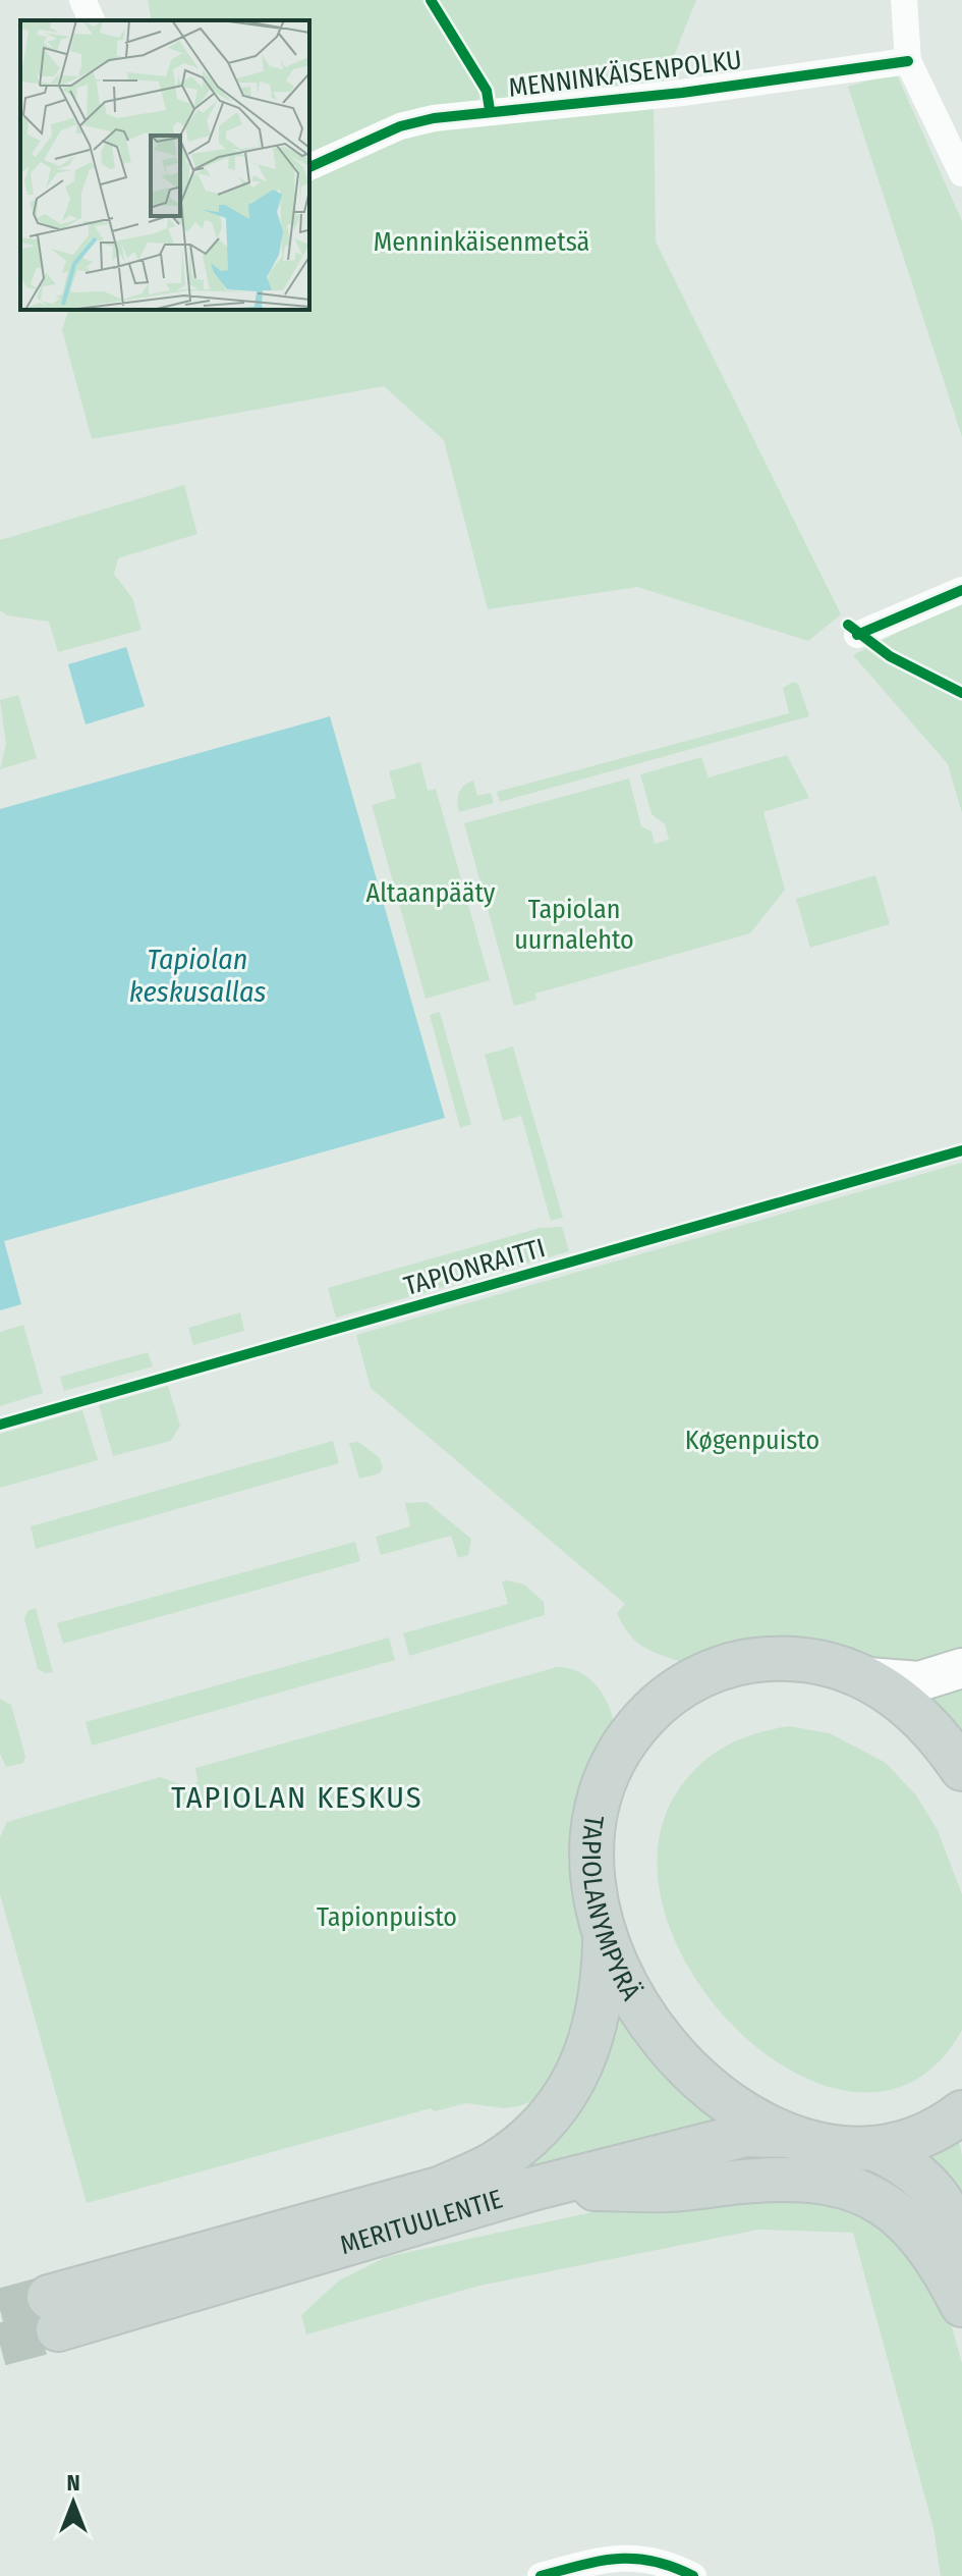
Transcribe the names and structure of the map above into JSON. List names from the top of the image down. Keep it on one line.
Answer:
{"streets":{"main road":["TAPIOLANYMPYRÄ","MERITUULENTIE"],"street":["MENNINKÄISENPOLKU"],"cycle path":["TAPIONRAITTI"]},"crossings":[["TAPIOLANYMPYRÄ","MERITUULENTIE"]],"districts":["TAPIOLAN KESKUS"],"water":["Tapiolan keskusallas"],"parks":["Menninkäisenmetsä","Altaanpääty","Tapiolan uurnalehto","Køgenpuisto","Tapionpuisto"],"north":"top"}
